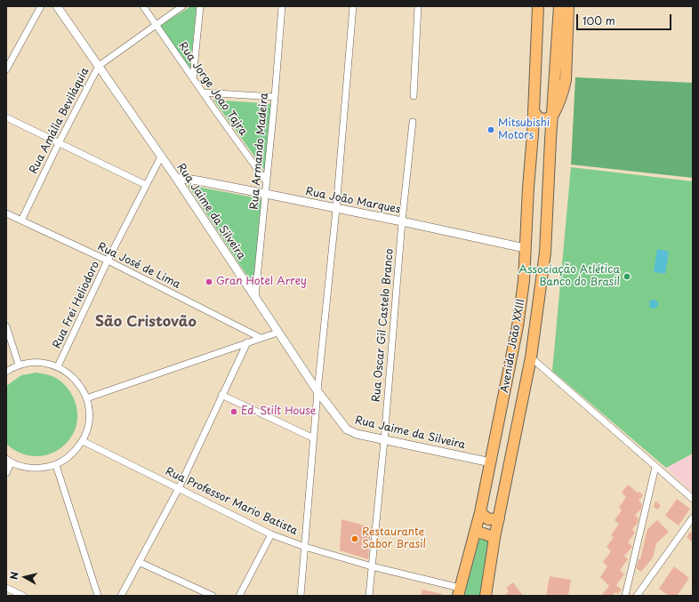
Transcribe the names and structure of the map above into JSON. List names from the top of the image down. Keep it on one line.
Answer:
{"streets":{"main road":["Avenida João XXIII"],"street":["Rua Jorge Joao Tajra","Rua Amália Beviláquia","Rua Armando Madeira","Rua João Marques","Rua Jaime da Silveira","Rua José de Lima","Rua Frei Heliodoro","Rua Oscar Gil Castelo Branco","Rua Professor Mario Batista"]},"crossings":[["Rua Jorge Joao Tajra","Rua Amália Beviláquia"],["Rua Jorge Joao Tajra","Rua Armando Madeira"],["Rua Amália Beviláquia","Rua Jaime da Silveira"],["Rua Amália Beviláquia","Rua José de Lima"],["Rua Armando Madeira","Rua João Marques"],["Rua Armando Madeira","Rua Jaime da Silveira"],["Rua João Marques","Rua Jaime da Silveira"],["Rua João Marques","Rua Oscar Gil Castelo Branco"],["Rua João Marques","Avenida João XXIII"],["Rua Jaime da Silveira","Rua Frei Heliodoro"],["Rua Jaime da Silveira","Rua Oscar Gil Castelo Branco"],["Rua Jaime da Silveira","Avenida João XXIII"],["Rua José de Lima","Rua Frei Heliodoro"],["Rua Oscar Gil Castelo Branco","Rua Professor Mario Batista"],["Avenida João XXIII","Rua Professor Mario Batista"]],"districts":["São Cristovão"],"places":["Mitsubishi Motors","Associação Atlética Banco do Brasil","Gran Hotel Arrey","Ed. Stilt House","Restaurante Sabor Brasil"],"scale_bar":"100 m","north":"left"}
